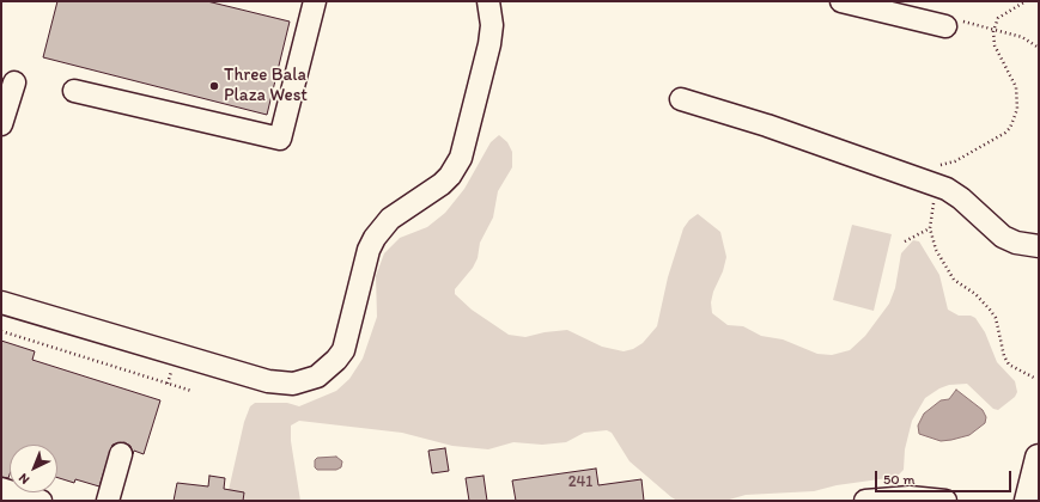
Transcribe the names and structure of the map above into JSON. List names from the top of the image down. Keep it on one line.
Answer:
{"places":["Three Bala Plaza West"],"house_numbers":["241"],"scale_bar":"50 m","north":"bottom left"}
